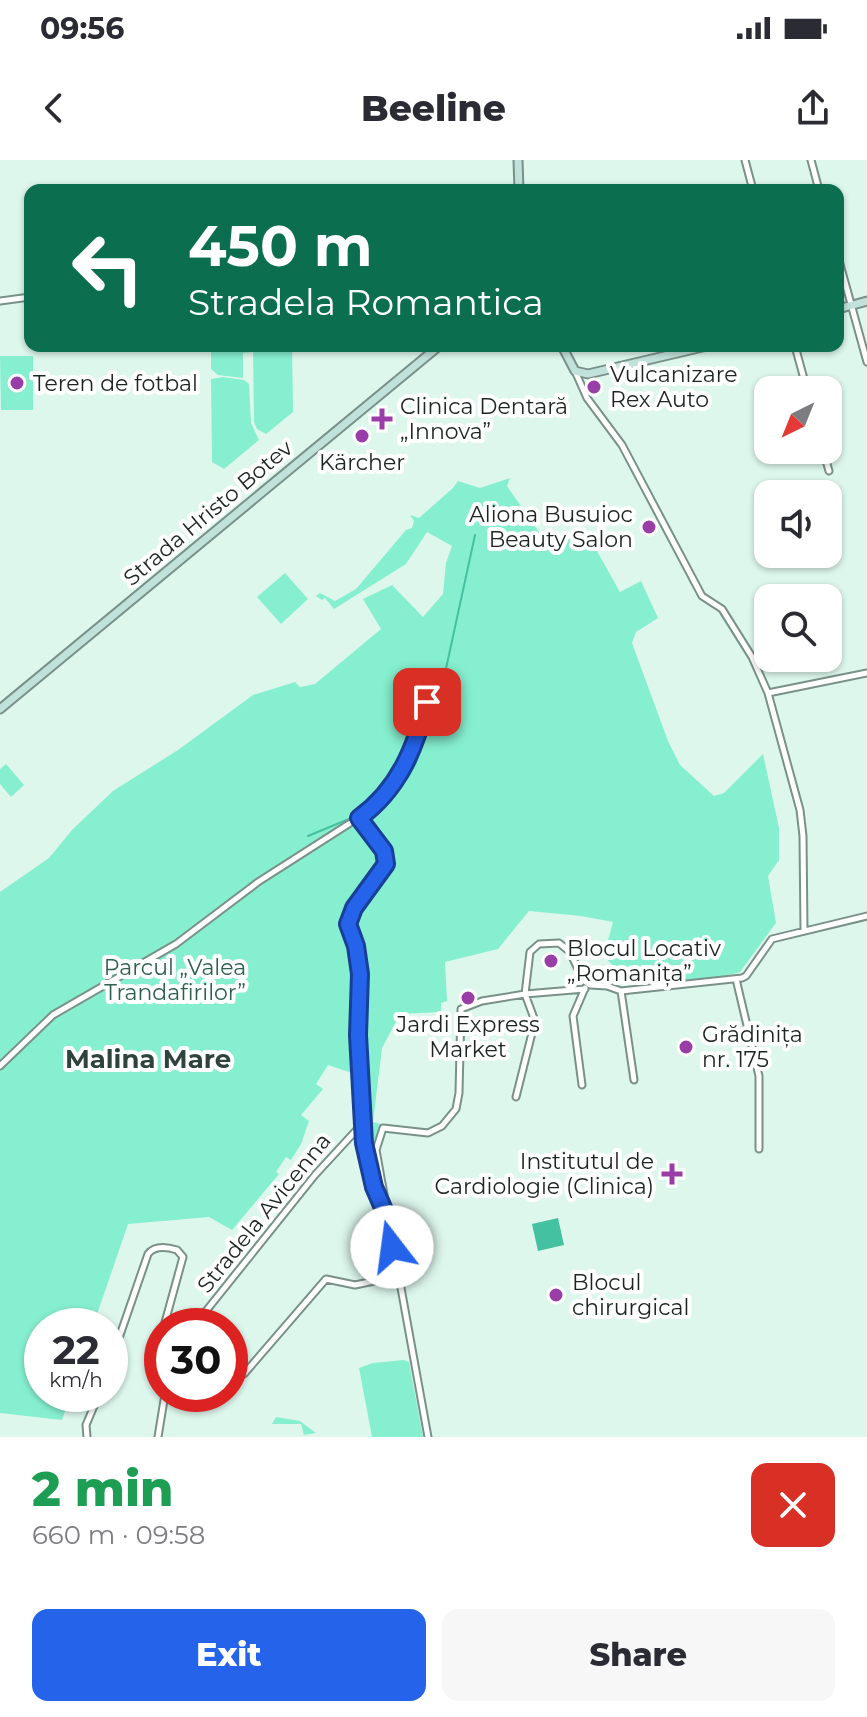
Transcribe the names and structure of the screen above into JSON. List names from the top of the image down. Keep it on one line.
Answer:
{"streets":{"main road":["Strada Hristo Botev"],"street":["Stradela Avicenna"]},"districts":["Malina Mare"],"parks":["Parcul „Valea Trandafirilor”"],"places":{"other":["Teren de fotbal","Vulcanizare Rex Auto","Kärcher","Aliona Busuioc Beauty Salon","Blocul Locativ „Romanița”","Jardi Express Market","Grădinița nr. 175","Blocul chirurgical"],"health":["Clinica Dentară „Innova”","Institutul de Cardiologie (Clinica)"]},"north":"bottom left","page":{"status":"09:56","header":"Beeline","turn":["450 m","Stradela Romantica"],"speed":"22 km/h","limit":"30","heading":["2 min","660 m · 09:58"],"buttons":["Exit","Share"]}}
